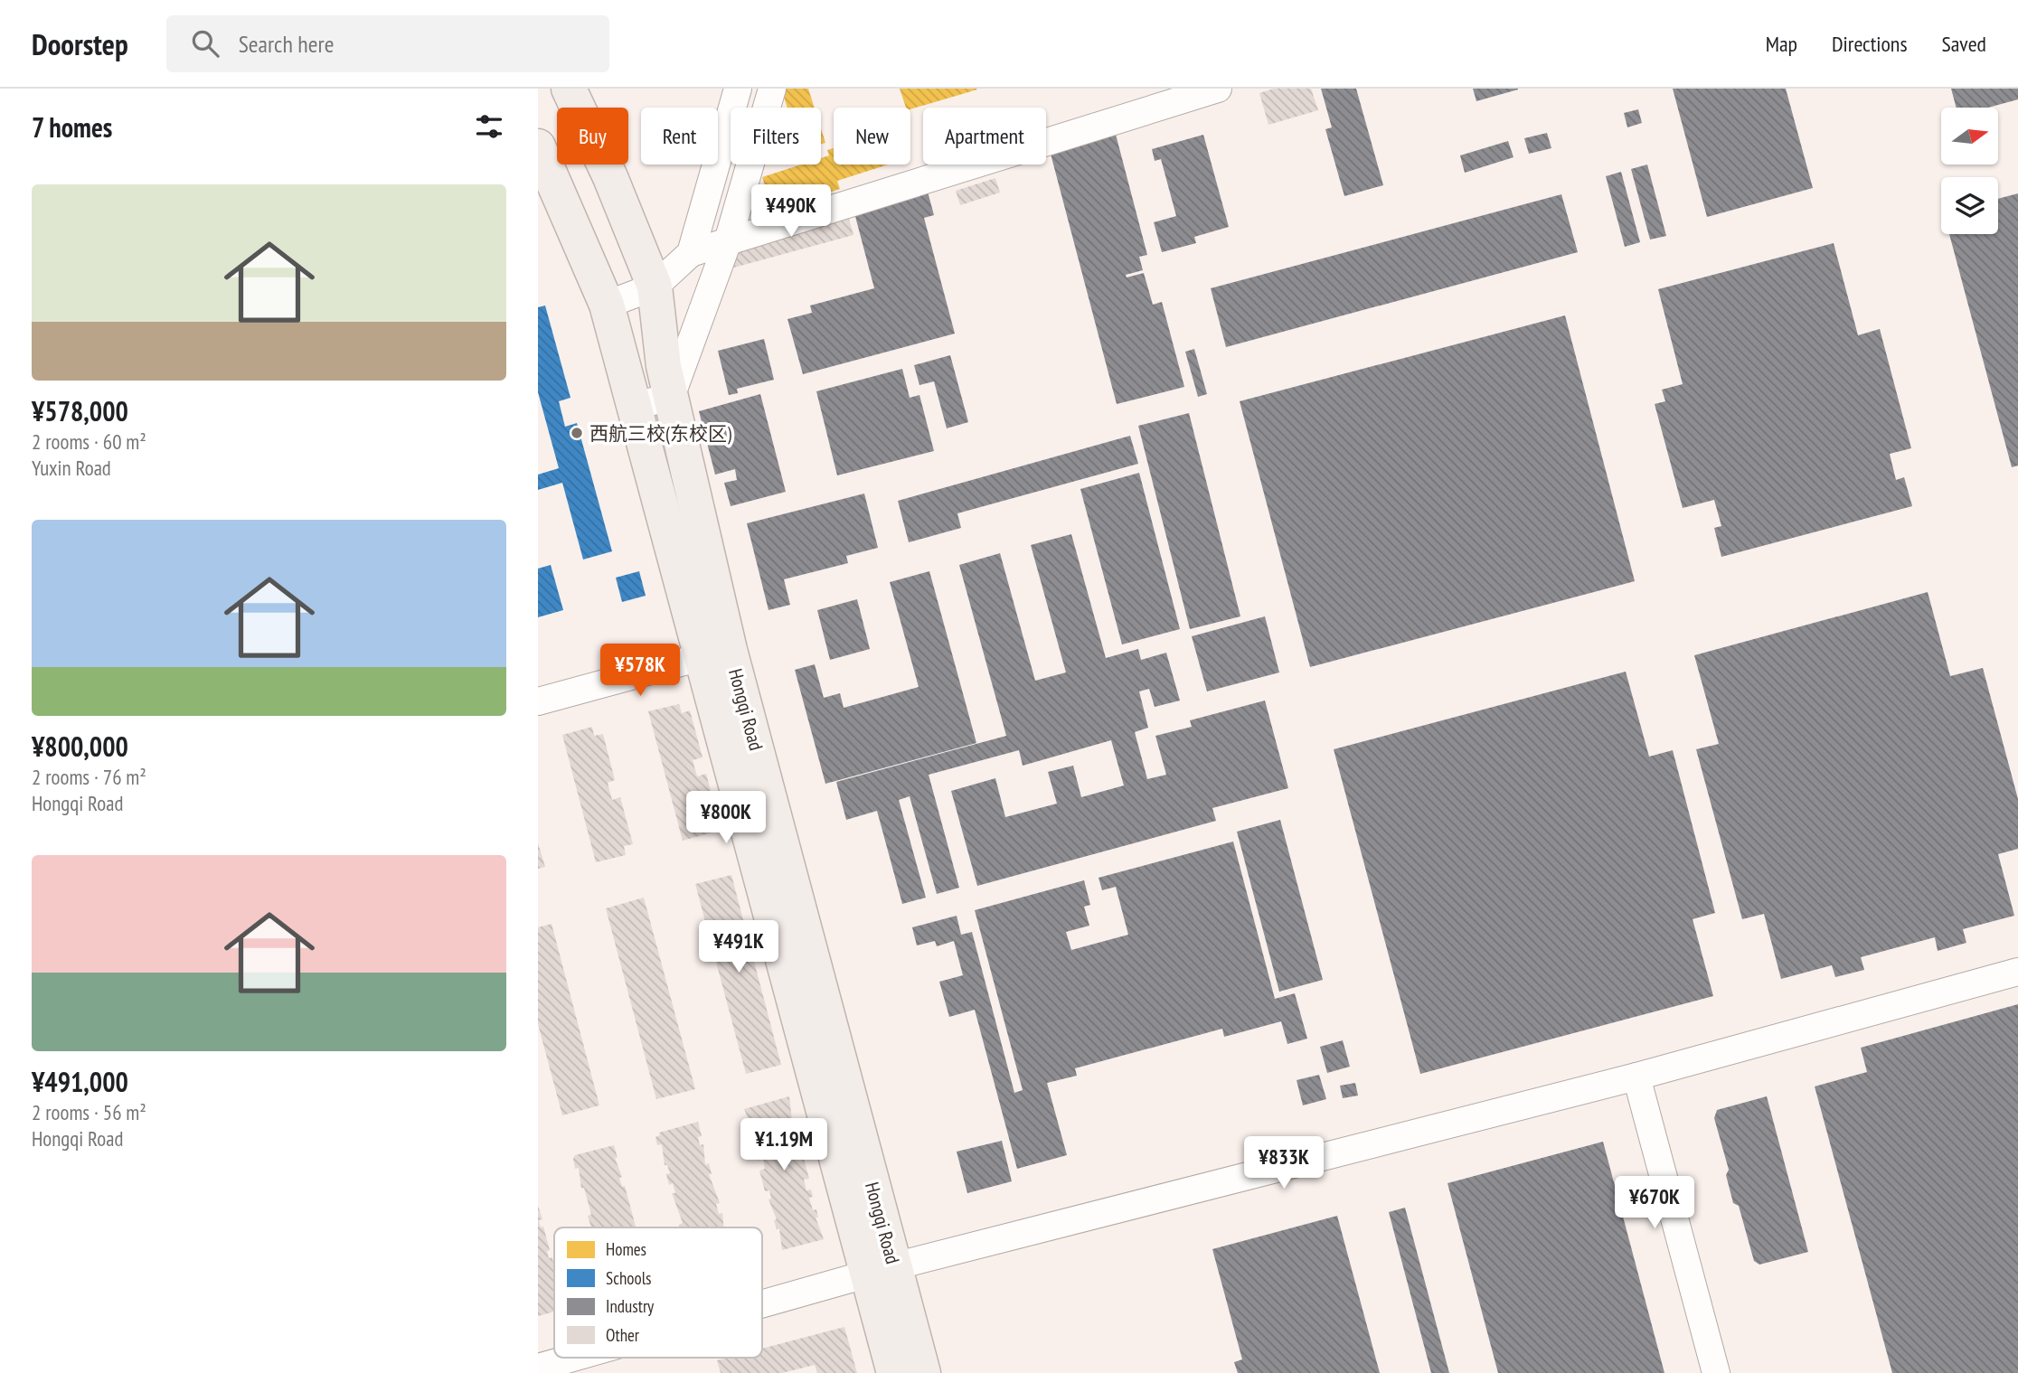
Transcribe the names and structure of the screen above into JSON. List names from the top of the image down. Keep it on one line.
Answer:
{"streets":{"main road":["Hongqi Road"]},"places":["西航三校(东校区)"],"legend":["Homes","Schools","Industry","Other"],"north":"right","page":{"header":"Doorstep","search":"Search here","nav":["Map","Directions","Saved"],"heading":"7 homes","chip":["Buy","Rent","Filters","New","Apartment"],"list":[{"name":"¥578,000","note":"2 rooms · 60 m² · Yuxin Road"},{"name":"¥800,000","note":"2 rooms · 76 m² · Hongqi Road"},{"name":"¥491,000","note":"2 rooms · 56 m² · Hongqi Road"}],"price":["¥490K","¥578K","¥800K","¥491K","¥1.19M","¥833K","¥670K"]}}
